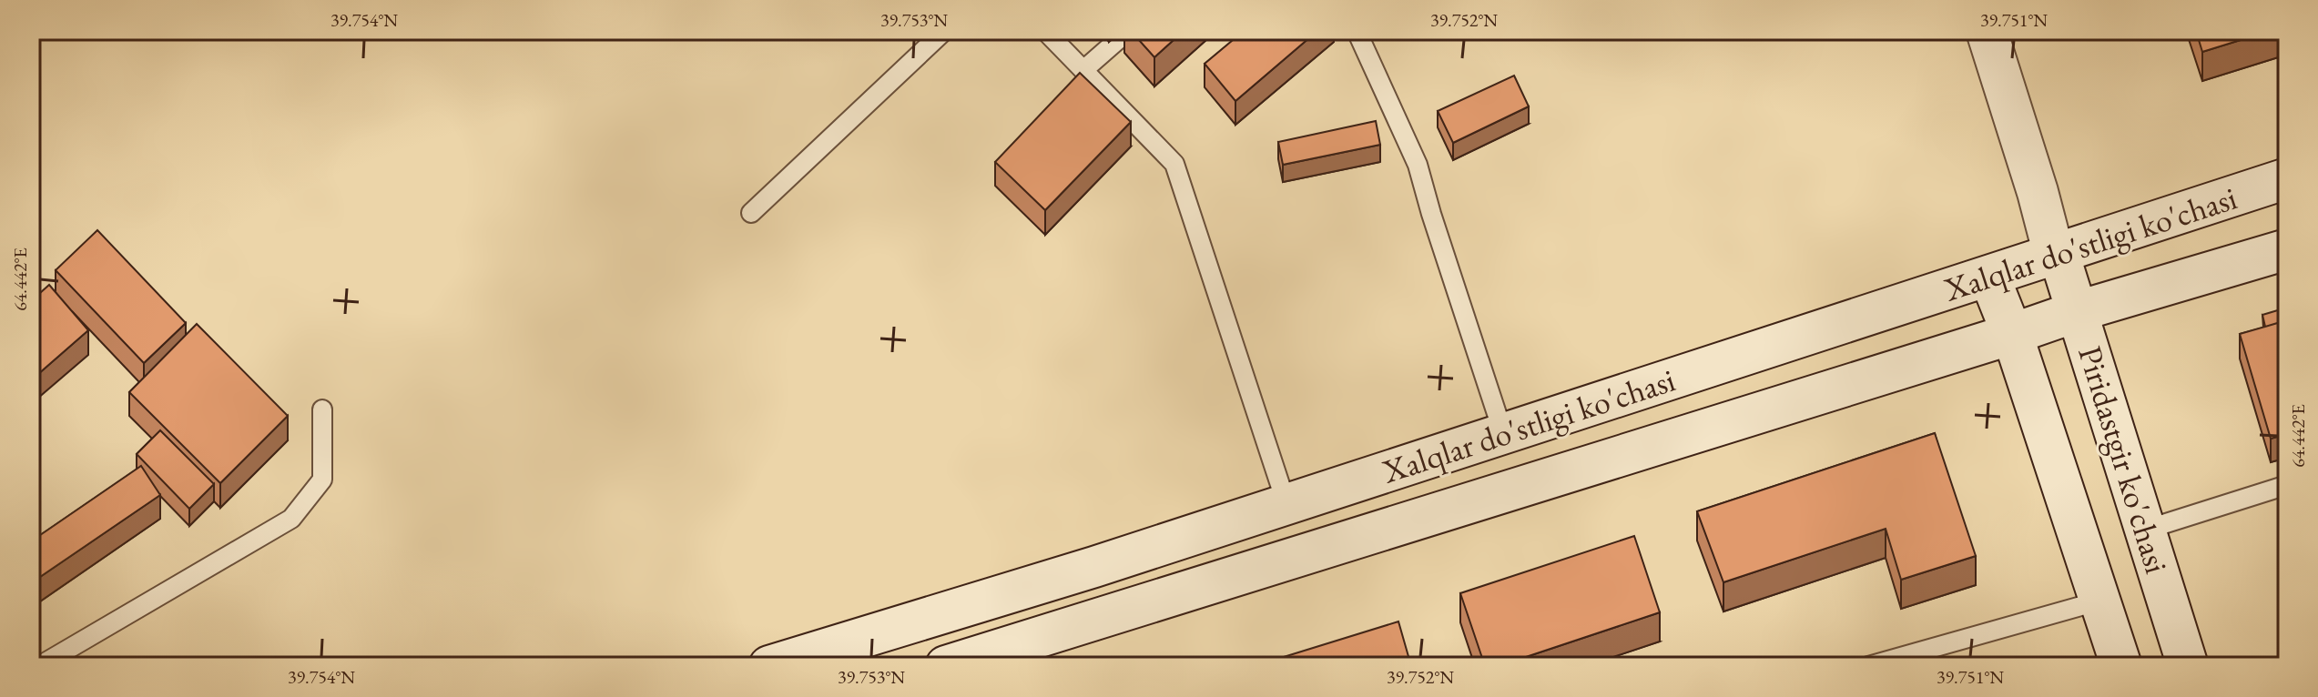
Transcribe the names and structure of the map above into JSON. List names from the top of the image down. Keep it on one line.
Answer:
{"streets":{"main road":["Xalqlar do'stligi ko'chasi","Piridastgir ko'chasi"]},"crossings":[["Xalqlar do'stligi ko'chasi","Piridastgir ko'chasi"]],"coordinates":["39.754°N","39.753°N","39.752°N","39.751°N","64.442°E"]}
